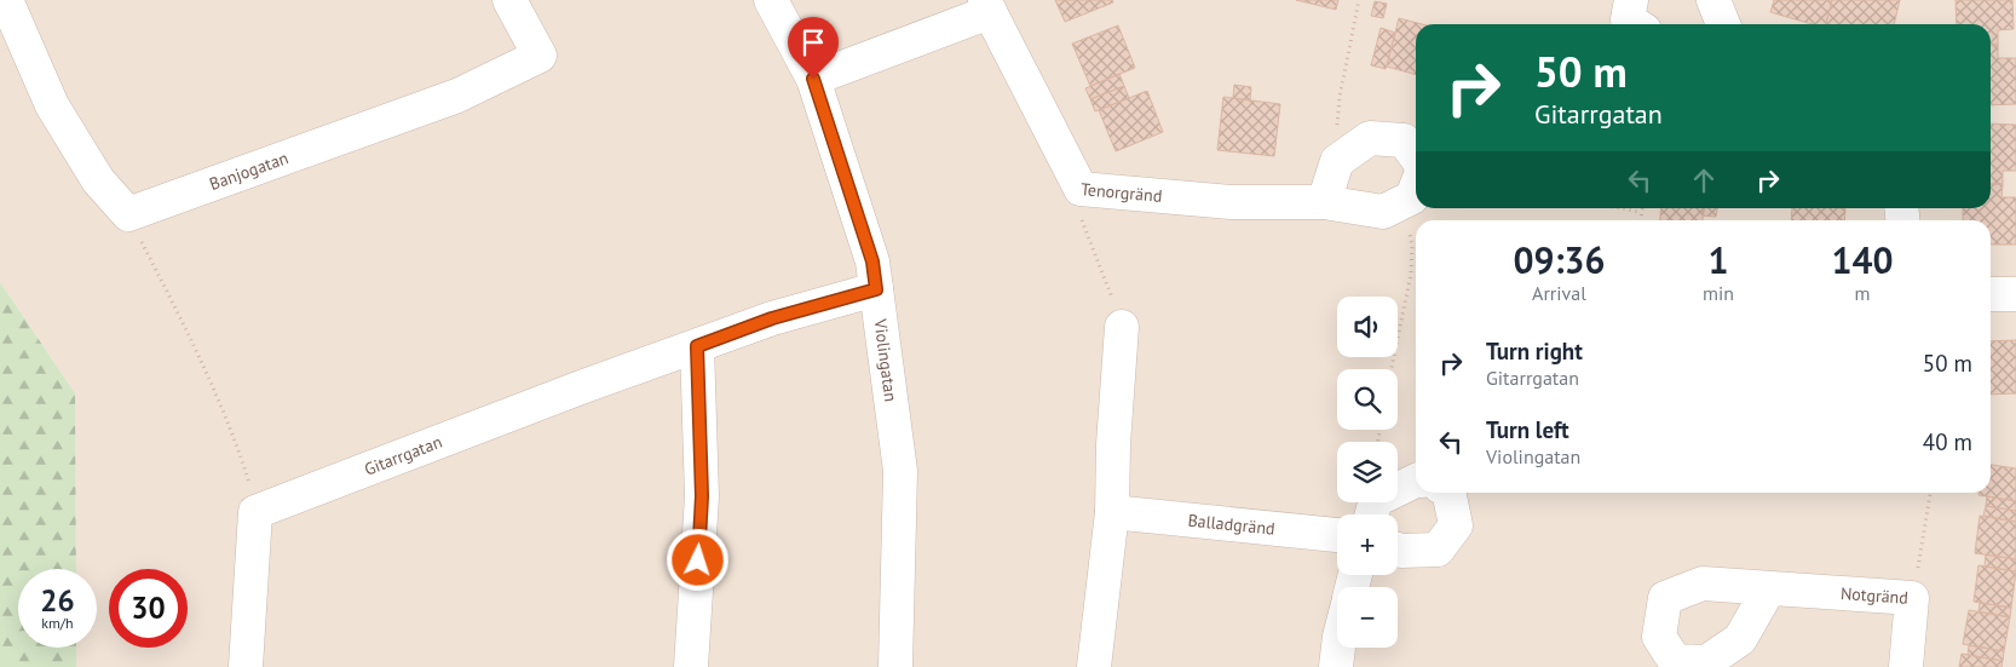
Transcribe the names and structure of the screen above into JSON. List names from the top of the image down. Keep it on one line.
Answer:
{"streets":{"street":["Banjogatan","Tenorgränd","Violingatan","Gitarrgatan","Balladgränd","Notgränd"]},"crossings":[["Tenorgränd","Violingatan"],["Violingatan","Gitarrgatan"]],"page":{"turn":["50 m","Gitarrgatan"],"eta":["09:36","Arrival","1","min","140","m"],"map_buttons":["+","−"],"list":[{"name":"Turn right","note":"Gitarrgatan","value":"50 m"},{"name":"Turn left","note":"Violingatan","value":"40 m"}],"speed":"26 km/h","limit":"30"}}
